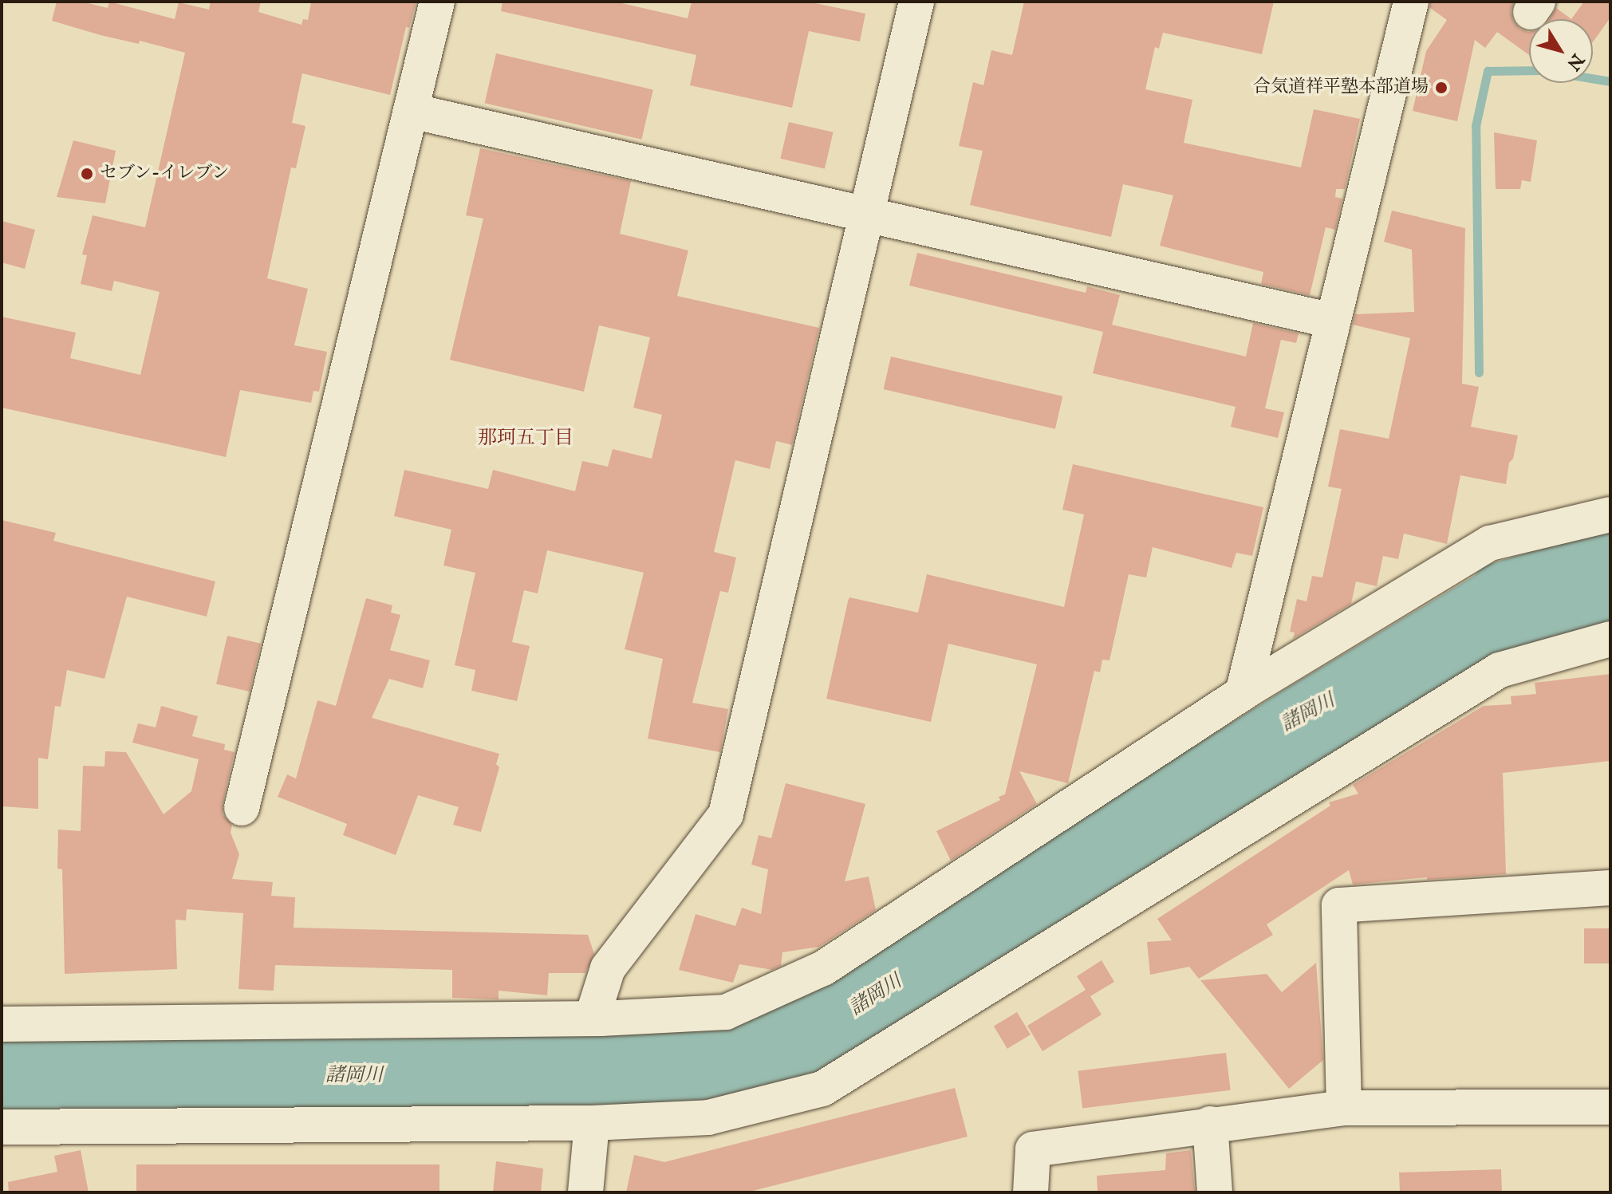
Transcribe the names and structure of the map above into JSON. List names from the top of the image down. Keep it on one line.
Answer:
{"districts":["那珂五丁目"],"water":["諸岡川"],"places":["合気道祥平塾本部道場","セブン-イレブン"],"north":"bottom right"}
